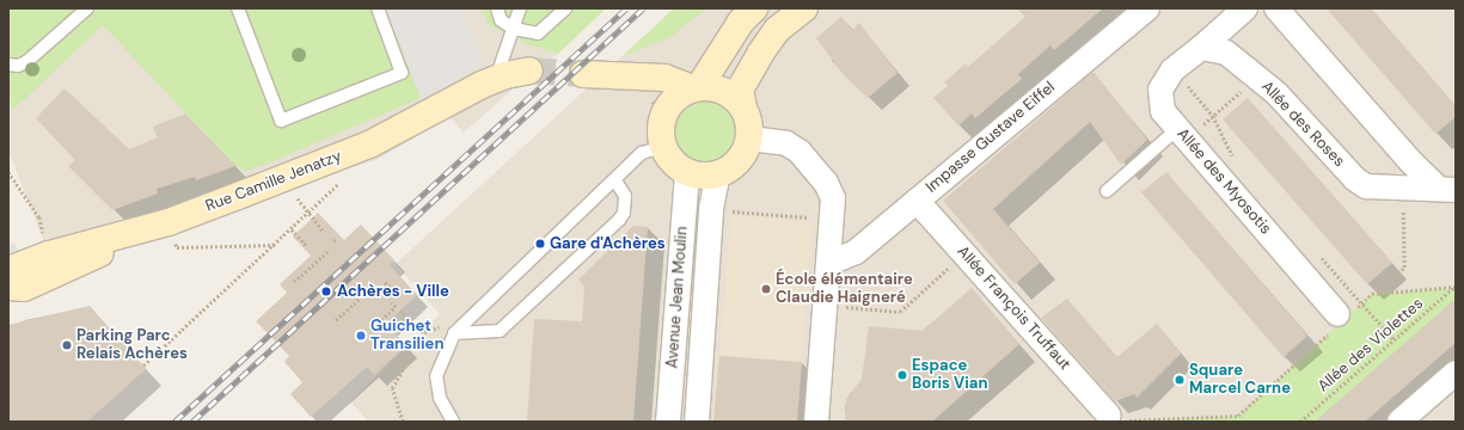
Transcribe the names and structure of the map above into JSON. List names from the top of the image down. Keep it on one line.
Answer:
{"streets":{"street":["Allée des Roses","Impasse Gustave Eiffel","Rue Camille Jenatzy","Allée des Myosotis","Avenue Jean Moulin","Allée François Truffaut"],"path":["Allée des Violettes"]},"crossings":[["Allée des Roses","Allée des Myosotis"],["Impasse Gustave Eiffel","Allée François Truffaut"]],"places":["Gare d'Achères","École élémentaire Claudie Haigneré","Achères - Ville","Guichet Transilien","Parking Parc Relais Achères","Espace Boris Vian","Square Marcel Carne"]}
